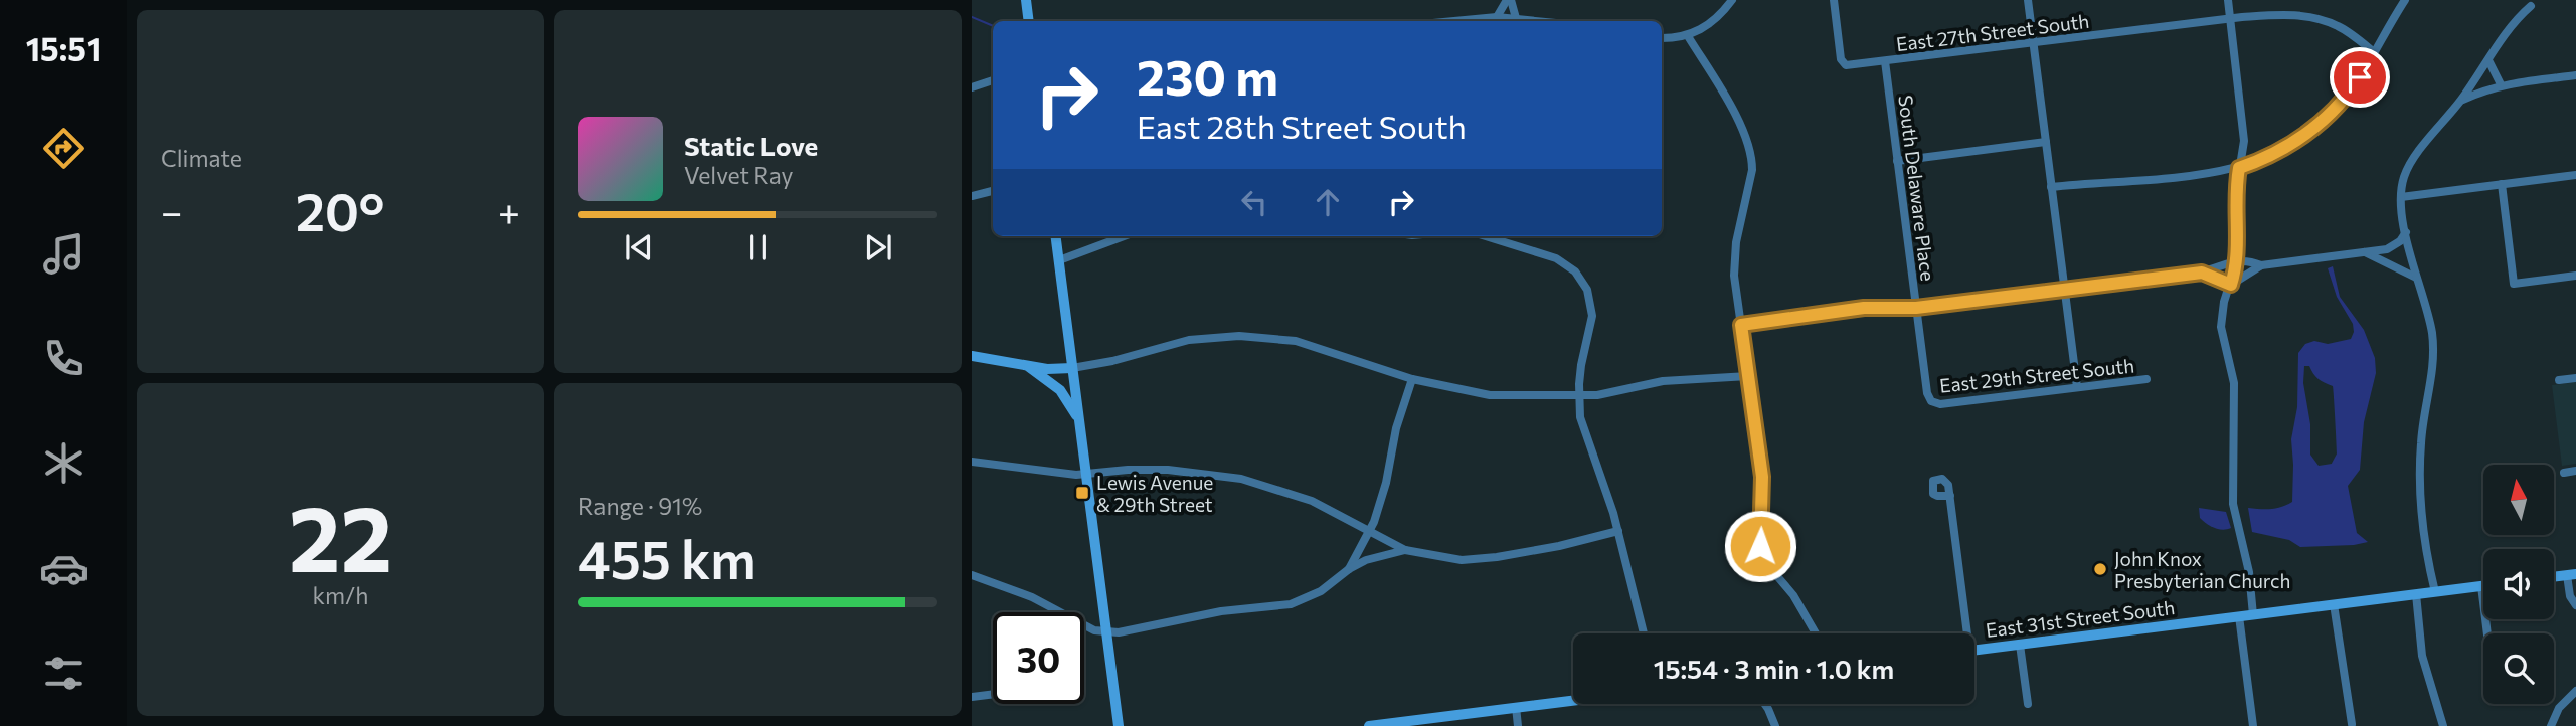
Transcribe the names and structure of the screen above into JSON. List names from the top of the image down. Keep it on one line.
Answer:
{"streets":{"main road":["East 31st Street South"],"street":["East 27th Street South","South Delaware Place","East 29th Street South"]},"crossings":[["East 27th Street South","South Delaware Place"],["South Delaware Place","East 29th Street South"]],"places":{"transit":["Lewis Avenue & 29th Street"],"other":["John Knox Presbyterian Church"]},"north":"top","page":{"tabs":"15:51","tile":["Climate",["22","km/h"],["Range · 91%","455 km"]],"turn":["230 m","East 28th Street South"],"song":["Static Love","Velvet Ray"],"heat":["−","20°","+"],"limit":"30","trip":"15:54 · 3 min · 1.0 km"}}
